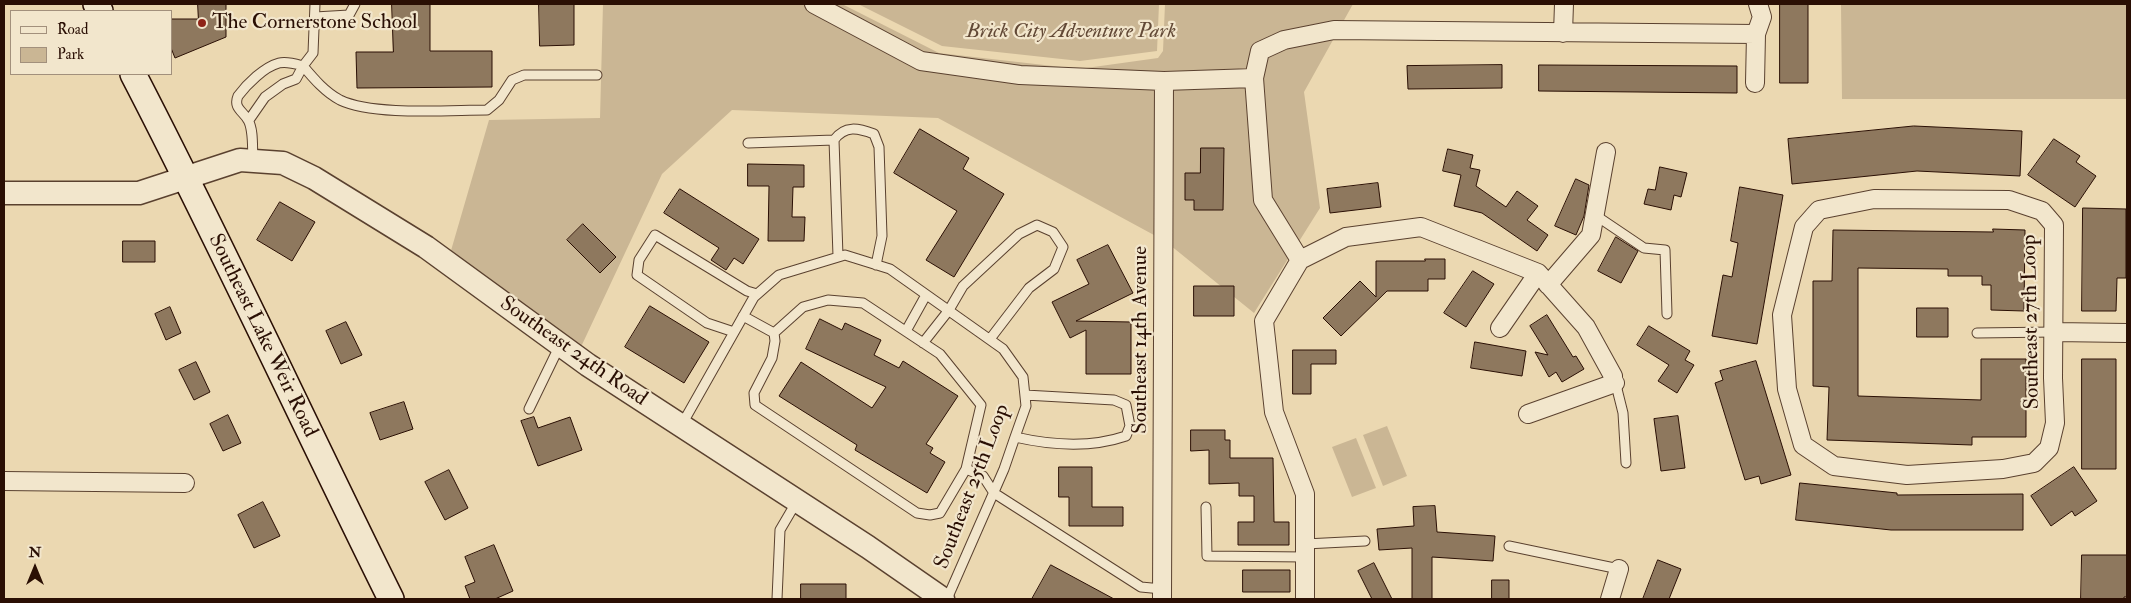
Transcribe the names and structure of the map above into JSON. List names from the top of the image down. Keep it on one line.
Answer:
{"streets":{"main road":["Southeast Lake Weir Road"],"street":["Southeast 27th Loop","Southeast 14th Avenue","Southeast 24th Road"],"lane":["Southeast 25th Loop"]},"crossings":[["Southeast Lake Weir Road","Southeast 24th Road"],["Southeast 24th Road","Southeast 25th Loop"]],"parks":["Brick City Adventure Park"],"places":["The Cornerstone School"],"legend":["Road","Park"],"north":"top"}
